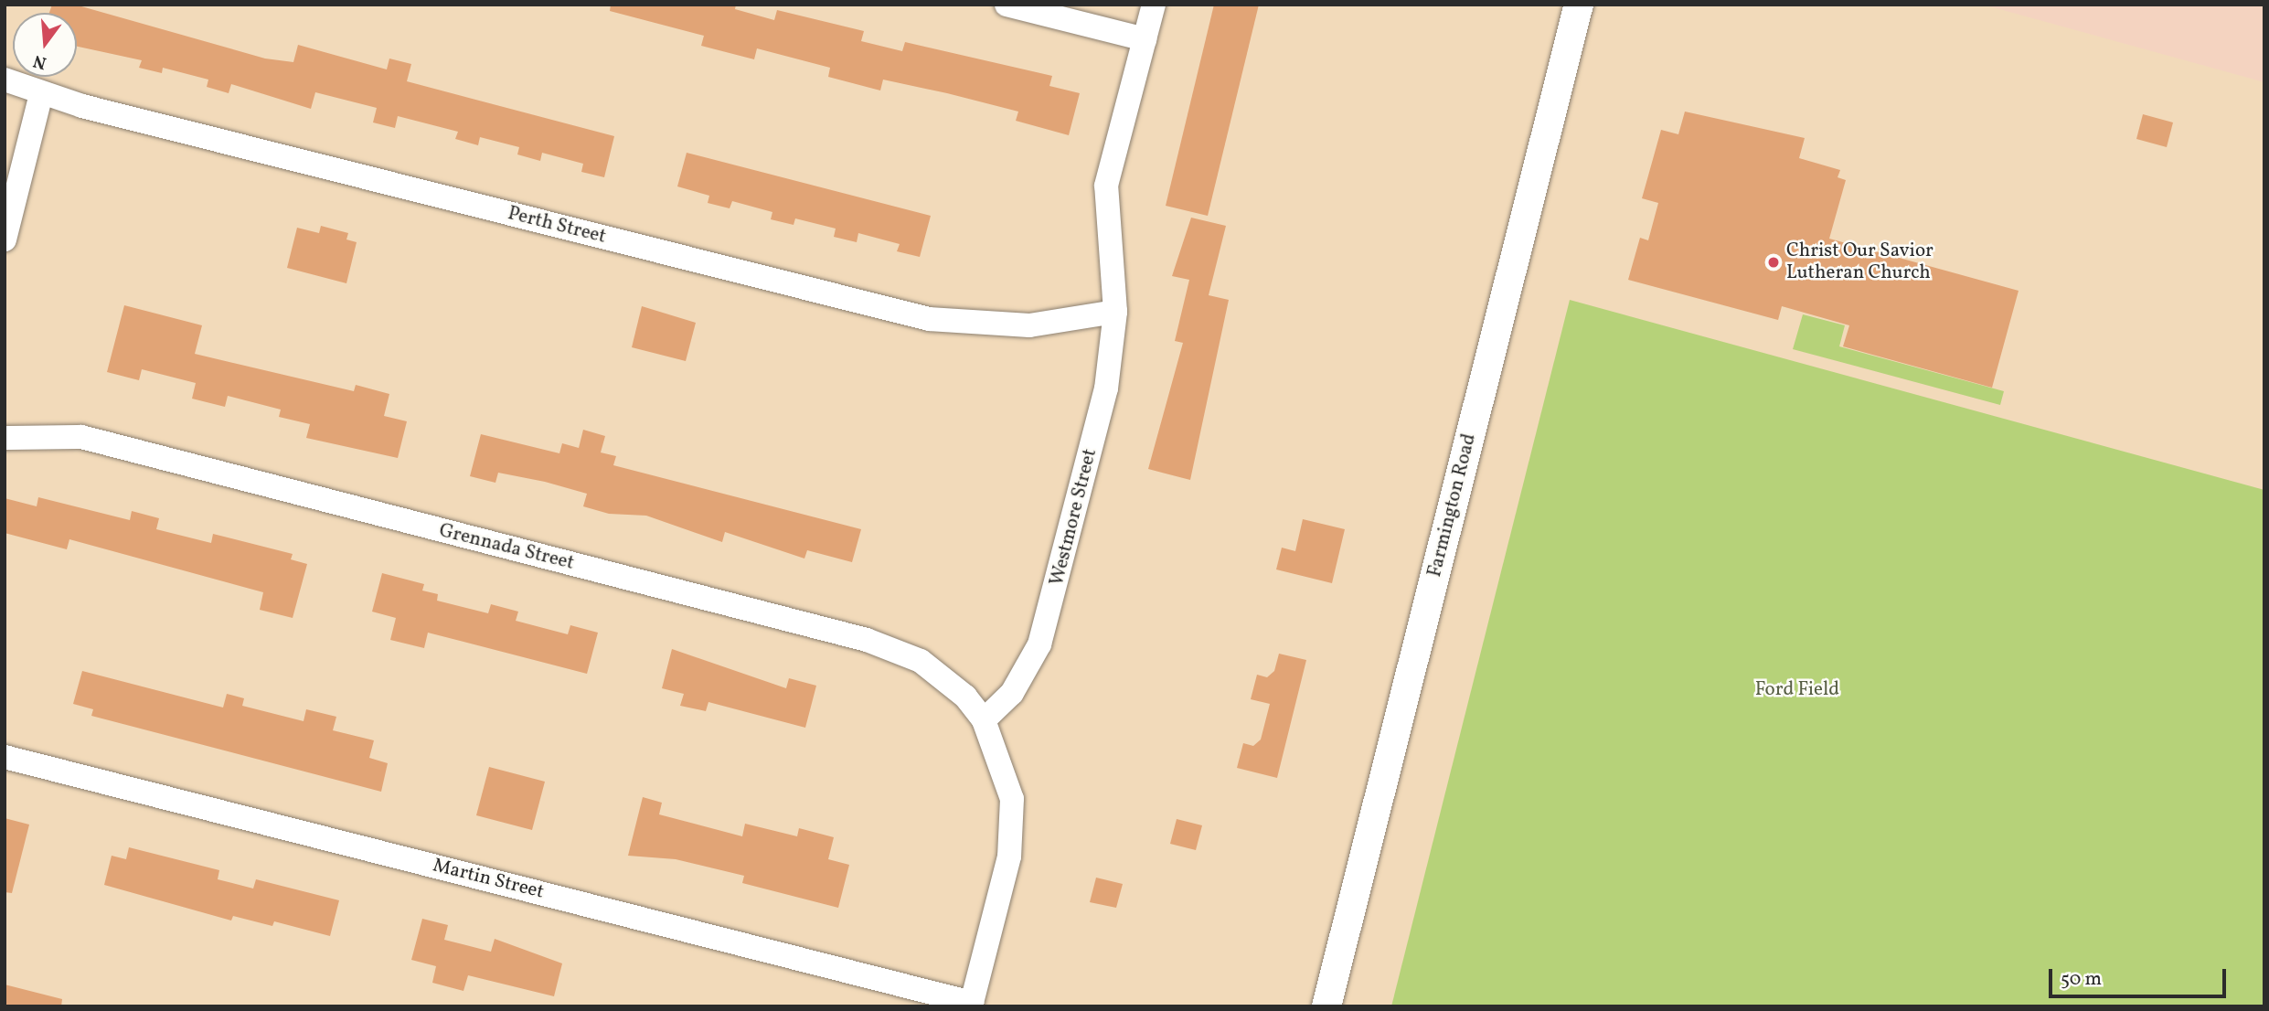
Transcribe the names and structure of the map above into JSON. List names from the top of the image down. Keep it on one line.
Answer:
{"streets":{"main road":["Farmington Road"],"street":["Perth Street","Westmore Street","Grennada Street","Martin Street"]},"crossings":[["Perth Street","Westmore Street"],["Westmore Street","Grennada Street"]],"parks":["Ford Field"],"places":["Christ Our Savior Lutheran Church"],"scale_bar":"50 m","north":"bottom"}
